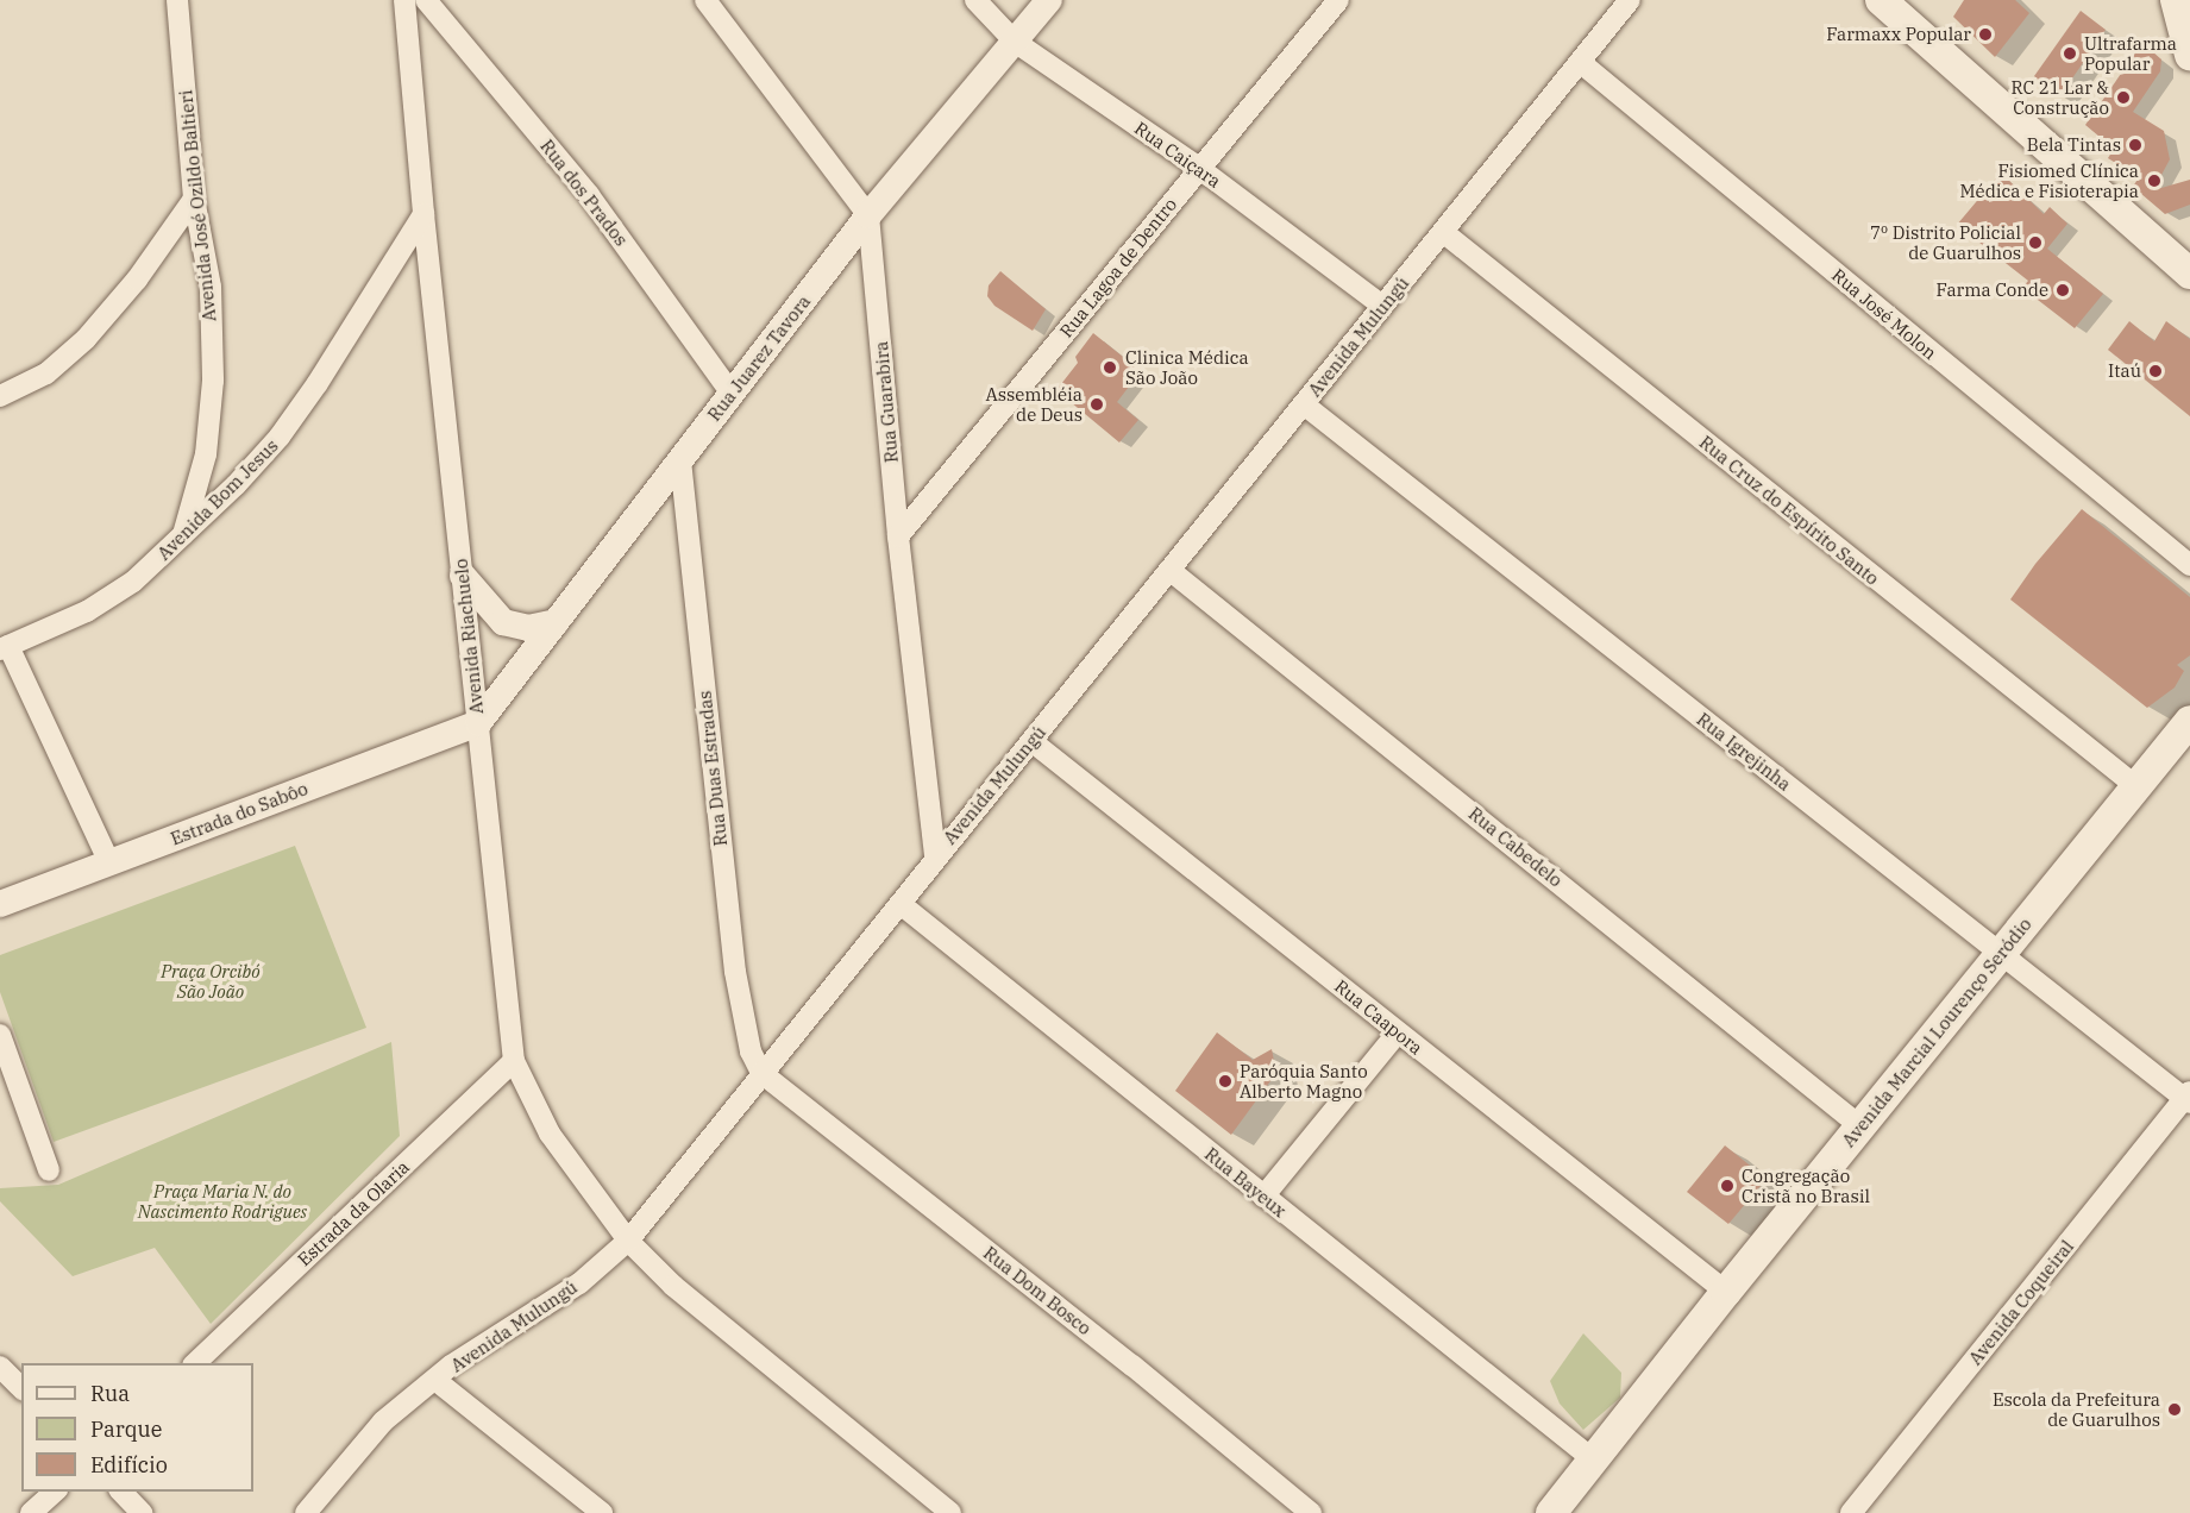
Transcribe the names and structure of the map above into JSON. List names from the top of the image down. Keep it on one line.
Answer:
{"streets":{"main road":["Avenida Marcial Lourenço Seródio"],"street":["Rua Caiçara","Rua dos Prados","Avenida José Ozildo Baltieri","Rua Lagoa de Dentro","Rua José Molon","Avenida Mulungú","Rua Juarez Tavora","Rua Guarabira","Avenida Bom Jesus","Rua Cruz do Espírito Santo","Avenida Riachuelo","Rua Igrejinha","Rua Duas Estradas","Estrada do Sabôo","Rua Cabedelo","Rua Caapora","Rua Bayeux","Estrada da Olaria","Rua Dom Bosco","Avenida Coqueiral"]},"crossings":[["Rua Caiçara","Rua Lagoa de Dentro"],["Rua Caiçara","Avenida Mulungú"],["Rua Caiçara","Rua Juarez Tavora"],["Rua dos Prados","Rua Juarez Tavora"],["Avenida José Ozildo Baltieri","Avenida Bom Jesus"],["Rua Lagoa de Dentro","Rua Guarabira"],["Rua José Molon","Avenida Mulungú"],["Avenida Mulungú","Rua Guarabira"],["Avenida Mulungú","Rua Cruz do Espírito Santo"],["Avenida Mulungú","Avenida Riachuelo"],["Avenida Mulungú","Rua Igrejinha"],["Avenida Mulungú","Rua Duas Estradas"],["Avenida Mulungú","Rua Cabedelo"],["Avenida Mulungú","Rua Caapora"],["Avenida Mulungú","Rua Bayeux"],["Avenida Mulungú","Rua Dom Bosco"],["Rua Juarez Tavora","Rua Guarabira"],["Rua Juarez Tavora","Avenida Riachuelo"],["Rua Juarez Tavora","Rua Duas Estradas"],["Rua Juarez Tavora","Estrada do Sabôo"],["Avenida Bom Jesus","Avenida Riachuelo"],["Rua Cruz do Espírito Santo","Avenida Marcial Lourenço Seródio"],["Avenida Riachuelo","Estrada do Sabôo"],["Avenida Riachuelo","Estrada da Olaria"],["Rua Igrejinha","Avenida Marcial Lourenço Seródio"],["Rua Igrejinha","Avenida Coqueiral"],["Rua Duas Estradas","Rua Dom Bosco"],["Rua Cabedelo","Avenida Marcial Lourenço Seródio"],["Rua Caapora","Avenida Marcial Lourenço Seródio"],["Avenida Marcial Lourenço Seródio","Rua Bayeux"]],"parks":["Praça Orcibó São João","Praça Maria N. do Nascimento Rodrigues"],"places":["Farmaxx Popular","Ultrafarma Popular","RC 21 Lar & Construção","Bela Tintas","Fisiomed Clínica Médica e Fisioterapia","7º Distrito Policial de Guarulhos","Farma Conde","Clinica Médica São João","Itaú","Assembléia de Deus","Paróquia Santo Alberto Magno","Congregação Cristã no Brasil","Escola da Prefeitura de Guarulhos"],"legend":["Rua","Parque","Edifício"]}
